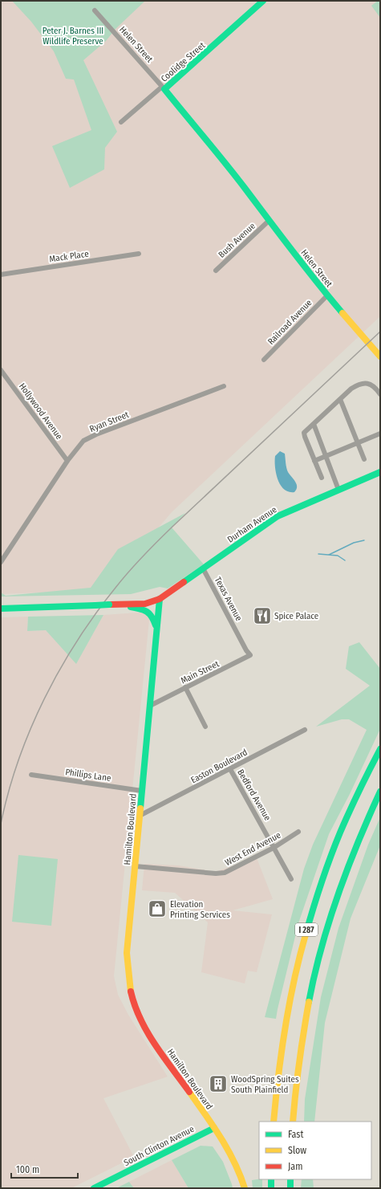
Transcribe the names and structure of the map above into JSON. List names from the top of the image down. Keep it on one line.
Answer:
{"streets":{"main road":["Helen Street","Coolidge Street","Durham Avenue","Hamilton Boulevard","I 287","South Clinton Avenue"],"street":["Bush Avenue","Mack Place","Railroad Avenue","Hollywood Avenue","Ryan Street","Texas Avenue","Main Street","Easton Boulevard","Phillips Lane","Bedford Avenue","West End Avenue"]},"crossings":[["Helen Street","Coolidge Street"],["Helen Street","Bush Avenue"],["Helen Street","Railroad Avenue"],["Hollywood Avenue","Ryan Street"],["Durham Avenue","Texas Avenue"],["Durham Avenue","Hamilton Boulevard"],["Texas Avenue","Main Street"],["Main Street","Hamilton Boulevard"],["Easton Boulevard","Bedford Avenue"],["Easton Boulevard","Hamilton Boulevard"],["Phillips Lane","Hamilton Boulevard"],["Bedford Avenue","West End Avenue"],["Hamilton Boulevard","West End Avenue"],["Hamilton Boulevard","South Clinton Avenue"]],"parks":["Peter J. Barnes III Wildlife Preserve"],"places":{"restaurant":["Spice Palace"],"shop":["Elevation Printing Services"],"building":["WoodSpring Suites South Plainfield"]},"legend":["Fast","Slow","Jam"],"scale_bar":"100 m"}
